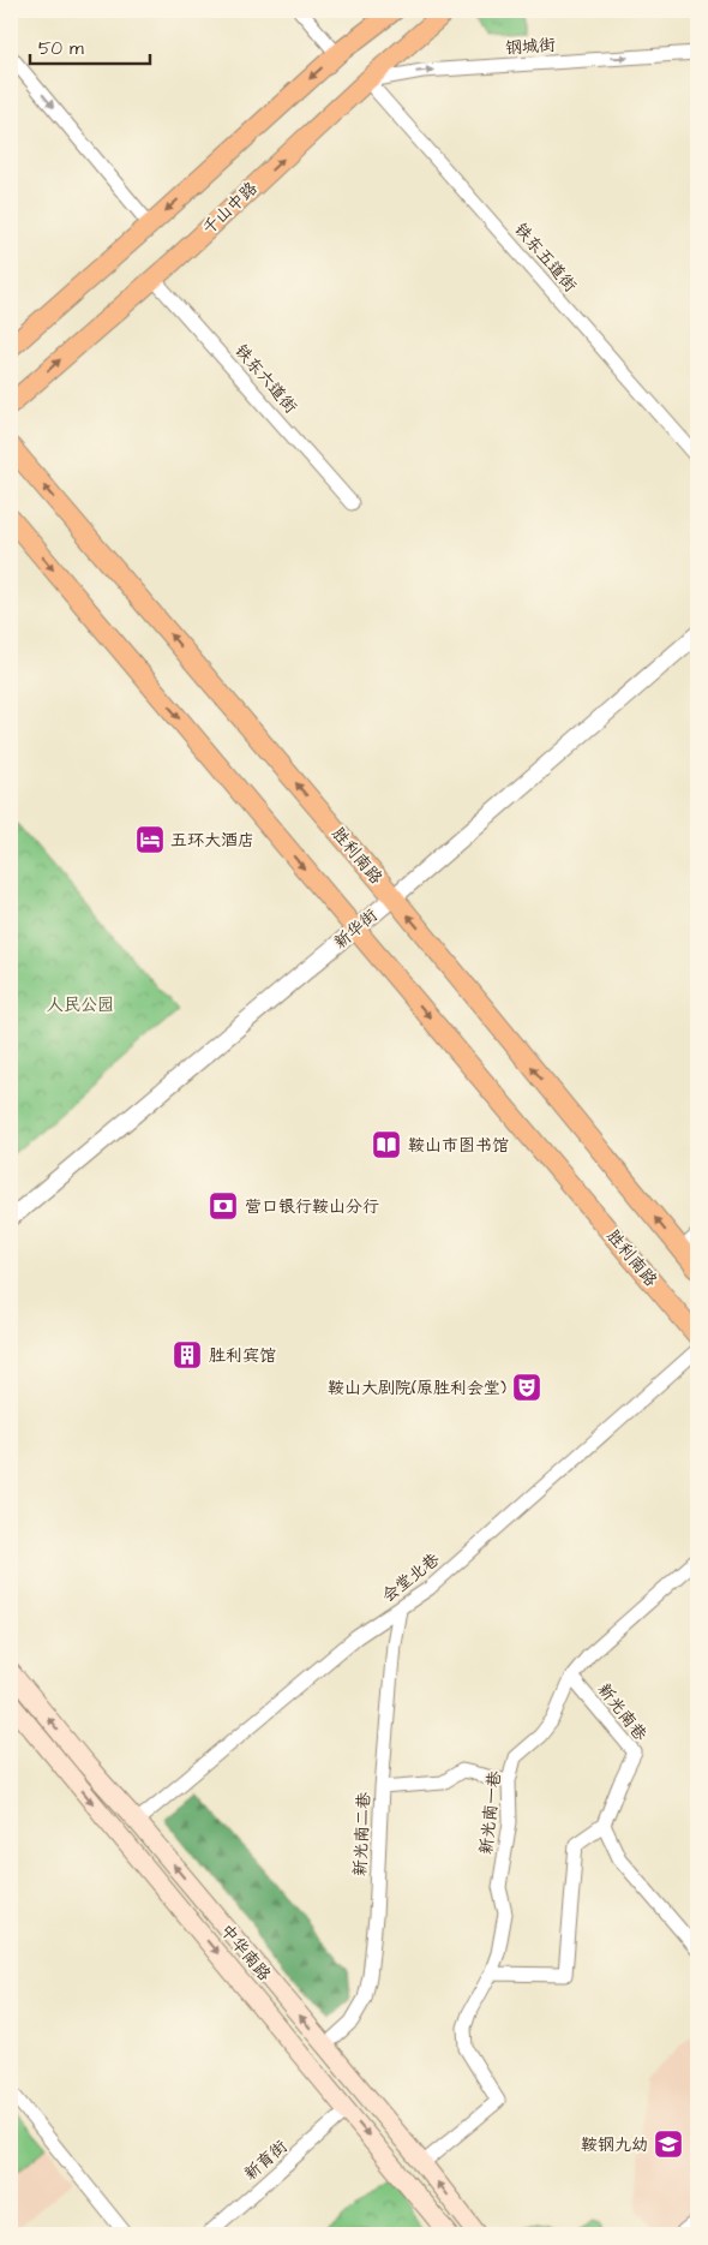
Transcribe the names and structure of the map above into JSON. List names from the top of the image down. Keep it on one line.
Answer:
{"streets":{"main road":["千山中路","胜利南路","中华南路"],"street":["钢城街","铁东五道街","铁东六道街","新华街","会堂北巷","新光南巷","新光南一巷","新光南二巷","新育街"]},"crossings":[["钢城街","千山中路"],["钢城街","铁东五道街"],["千山中路","铁东五道街"],["千山中路","铁东六道街"],["胜利南路","新华街"],["会堂北巷","新光南二巷"],["会堂北巷","中华南路"],["新光南巷","新光南一巷"],["新光南一巷","中华南路"],["新光南二巷","中华南路"]],"one_way":["钢城街"],"parks":["人民公园"],"places":{"hotel":["五环大酒店"],"library":["鞍山市图书馆"],"bank":["营口银行鞍山分行"],"building":["胜利宾馆"],"theatre":["鞍山大剧院(原胜利会堂)"],"school or university":["鞍钢九幼"]},"scale_bar":"50 m"}
